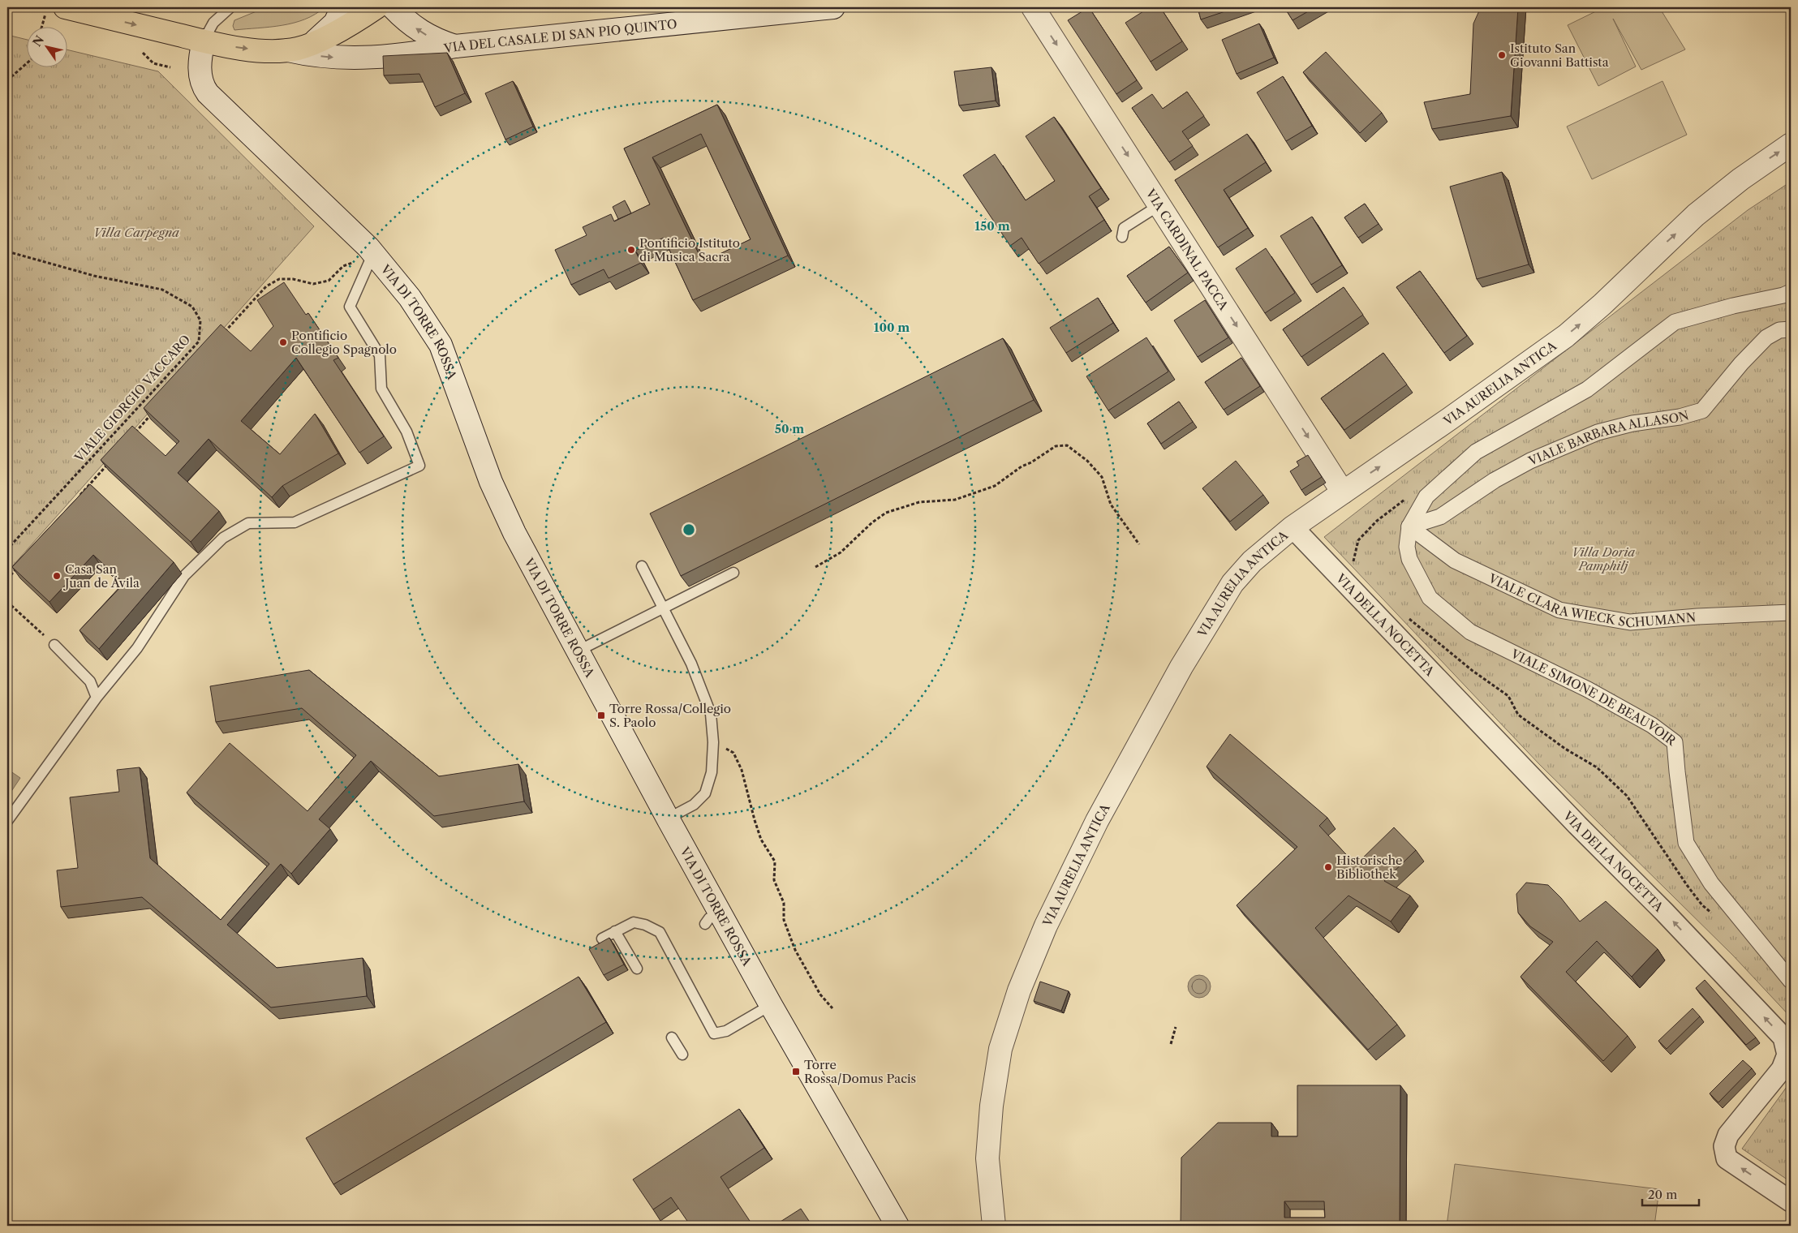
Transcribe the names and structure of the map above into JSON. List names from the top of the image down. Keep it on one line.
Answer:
{"streets":{"main road":["VIA DEL CASALE DI SAN PIO QUINTO","VIA CARDINAL PACCA","VIA DI TORRE ROSSA","VIA AURELIA ANTICA"],"street":["VIALE BARBARA ALLASON","VIALE CLARA WIECK SCHUMANN","VIA DELLA NOCETTA","VIALE SIMONE DE BEAUVOIR"],"path":["VIALE GIORGIO VACCARO"]},"crossings":[["VIA CARDINAL PACCA","VIA AURELIA ANTICA"],["VIA AURELIA ANTICA","VIA DELLA NOCETTA"],["VIALE BARBARA ALLASON","VIALE CLARA WIECK SCHUMANN"],["VIALE BARBARA ALLASON","VIALE SIMONE DE BEAUVOIR"],["VIALE CLARA WIECK SCHUMANN","VIALE SIMONE DE BEAUVOIR"]],"one_way":["VIA CARDINAL PACCA","VIA AURELIA ANTICA","VIA DELLA NOCETTA"],"parks":["Villa Carpegna","Villa Doria Pamphilj"],"places":{"other":["Istituto San Giovanni Battista","Pontificio Istituto di Musica Sacra","Pontificio Collegio Spagnolo","Casa San Juan de Ávila","Historische Bibliothek"],"transit":["Torre Rossa/Collegio S. Paolo","Torre Rossa/Domus Pacis"]},"scale_bar":"20 m","north":"top left","rings":["150 m","100 m","50 m"]}
